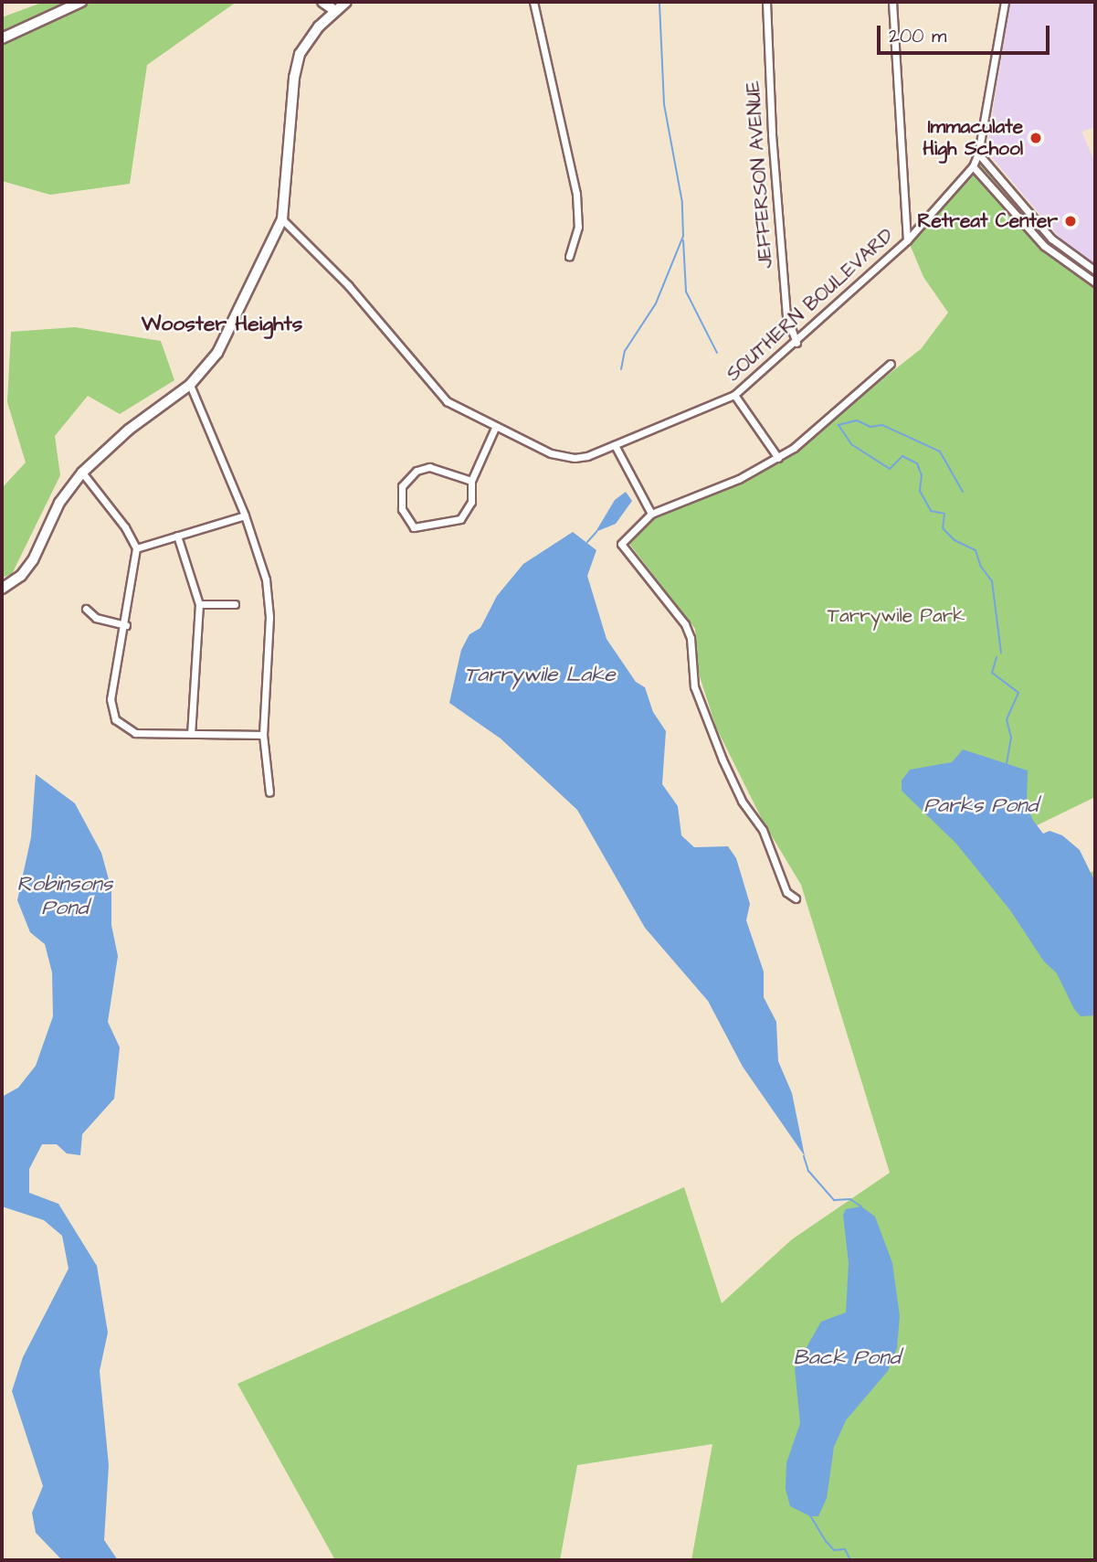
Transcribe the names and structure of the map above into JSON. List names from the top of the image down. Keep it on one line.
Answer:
{"streets":{"street":["JEFFERSON AVENUE","SOUTHERN BOULEVARD"]},"crossings":[["JEFFERSON AVENUE","SOUTHERN BOULEVARD"]],"districts":["Wooster Heights"],"water":["Tarrywile Lake","Parks Pond","Robinsons Pond","Back Pond"],"parks":["Tarrywile Park"],"places":["Immaculate High School","Retreat Center"],"scale_bar":"200 m"}
